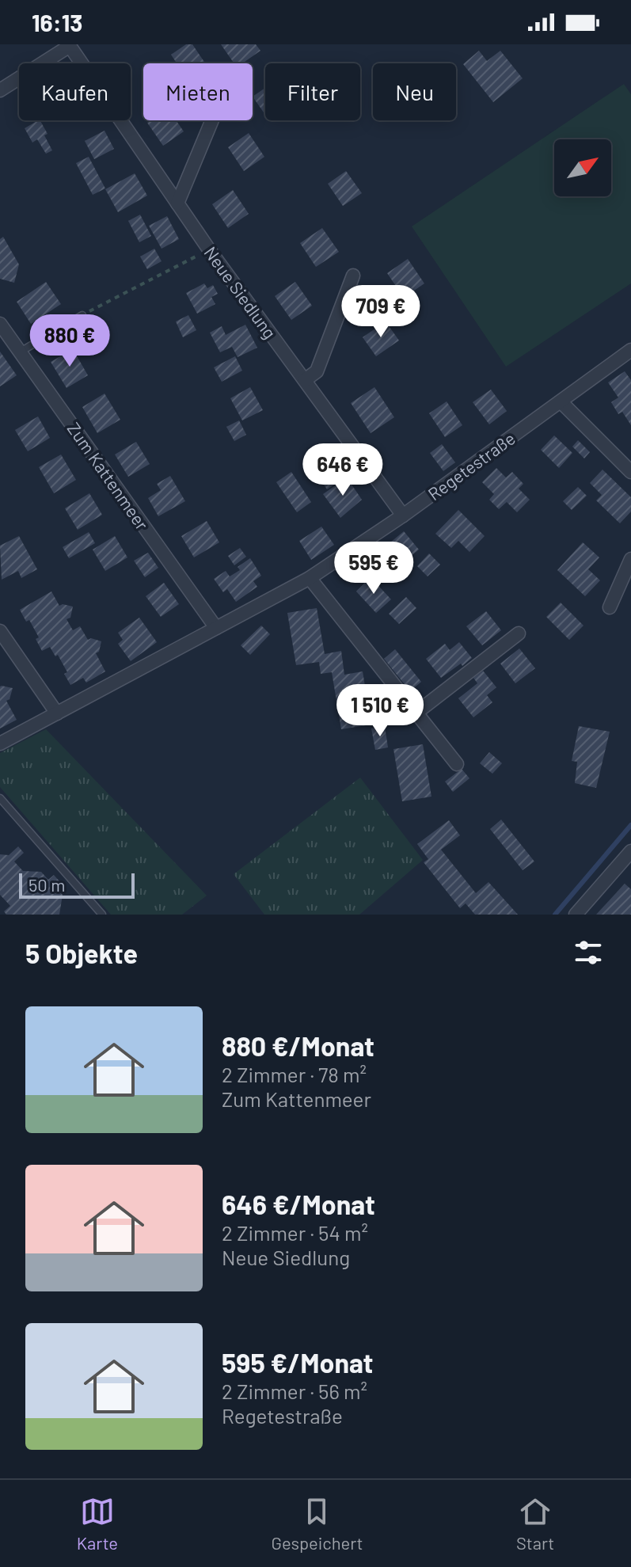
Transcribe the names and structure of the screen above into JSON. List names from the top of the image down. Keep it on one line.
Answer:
{"streets":{"street":["Neue Siedlung","Regetestraße","Zum Kattenmeer"]},"crossings":[["Neue Siedlung","Regetestraße"],["Regetestraße","Zum Kattenmeer"]],"scale_bar":"50 m","north":"top right","page":{"status":"16:13","chip":["Kaufen","Mieten","Filter","Neu"],"price":["709 €","880 €","646 €","595 €","1 510 €"],"scale":"50 m","heading":"5 Objekte","list":[{"name":"880 €/Monat","note":"2 Zimmer · 78 m² · Zum Kattenmeer"},{"name":"646 €/Monat","note":"2 Zimmer · 54 m² · Neue Siedlung"},{"name":"595 €/Monat","note":"2 Zimmer · 56 m² · Regetestraße"}],"tabs":["Karte","Gespeichert","Start"]}}
